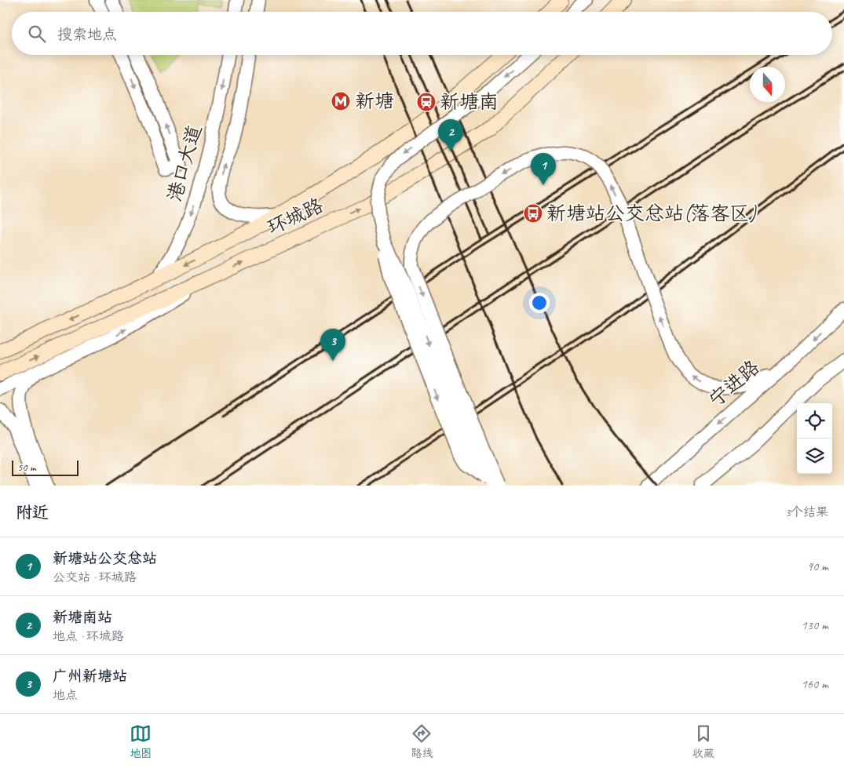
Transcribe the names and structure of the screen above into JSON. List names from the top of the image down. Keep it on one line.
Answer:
{"streets":{"main road":["环城路"],"street":["港口大道","宁进路"]},"crossings":[["港口大道","环城路"]],"places":{"metro station":["新塘"],"station":["新塘南"],"bus stop":["新塘站公交总站(落客区)"]},"scale_bar":"50 m","north":"bottom","page":{"search":"搜索地点","pins":["2","1","3"],"scale":"50 m","heading":["附近","3个结果"],"list":[{"mark":"1","name":"新塘站公交总站","note":"公交站 · 环城路","value":"90 m"},{"mark":"2","name":"新塘南站","note":"地点 · 环城路","value":"130 m"},{"mark":"3","name":"广州新塘站","note":"地点","value":"160 m"}],"nav":["地图","路线","收藏"]}}
